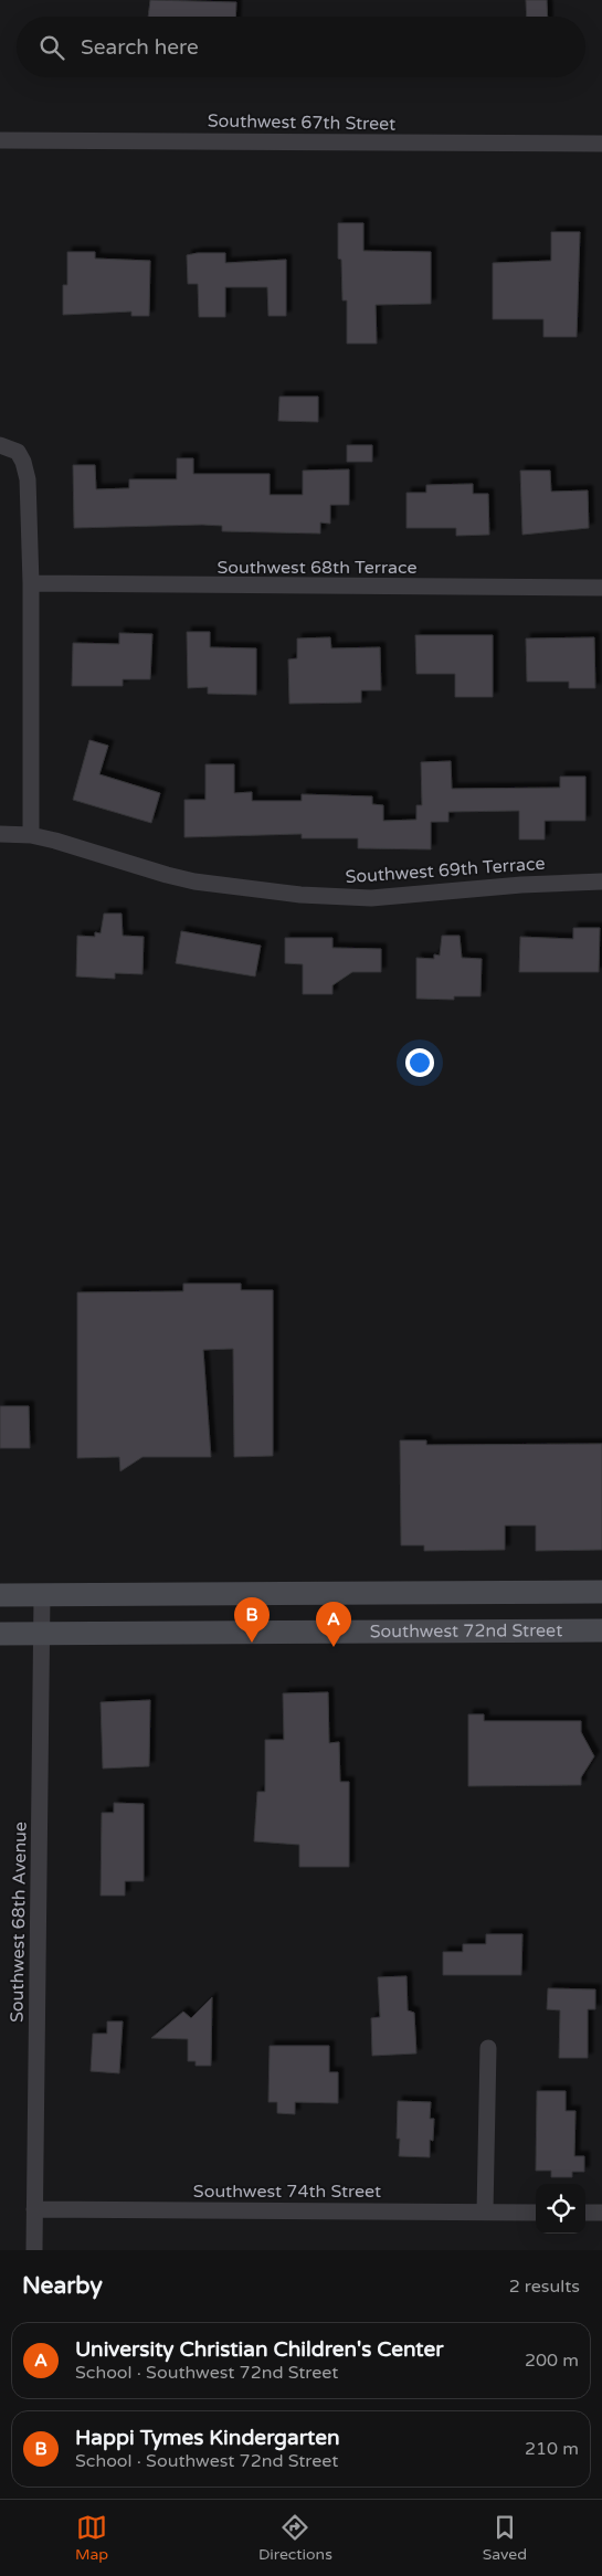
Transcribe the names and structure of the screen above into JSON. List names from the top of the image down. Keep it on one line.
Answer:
{"streets":{"main road":["Southwest 72nd Street"],"street":["Southwest 67th Street","Southwest 68th Terrace","Southwest 69th Terrace","Southwest 68th Avenue","Southwest 74th Street"]},"crossings":[["Southwest 72nd Street","Southwest 68th Avenue"],["Southwest 68th Avenue","Southwest 74th Street"]],"page":{"search":"Search here","pins":["B","A"],"heading":["Nearby","2 results"],"list":[{"mark":"A","name":"University Christian Children's Center","note":"School · Southwest 72nd Street","value":"200 m"},{"mark":"B","name":"Happi Tymes Kindergarten","note":"School · Southwest 72nd Street","value":"210 m"}],"nav":["Map","Directions","Saved"]}}
